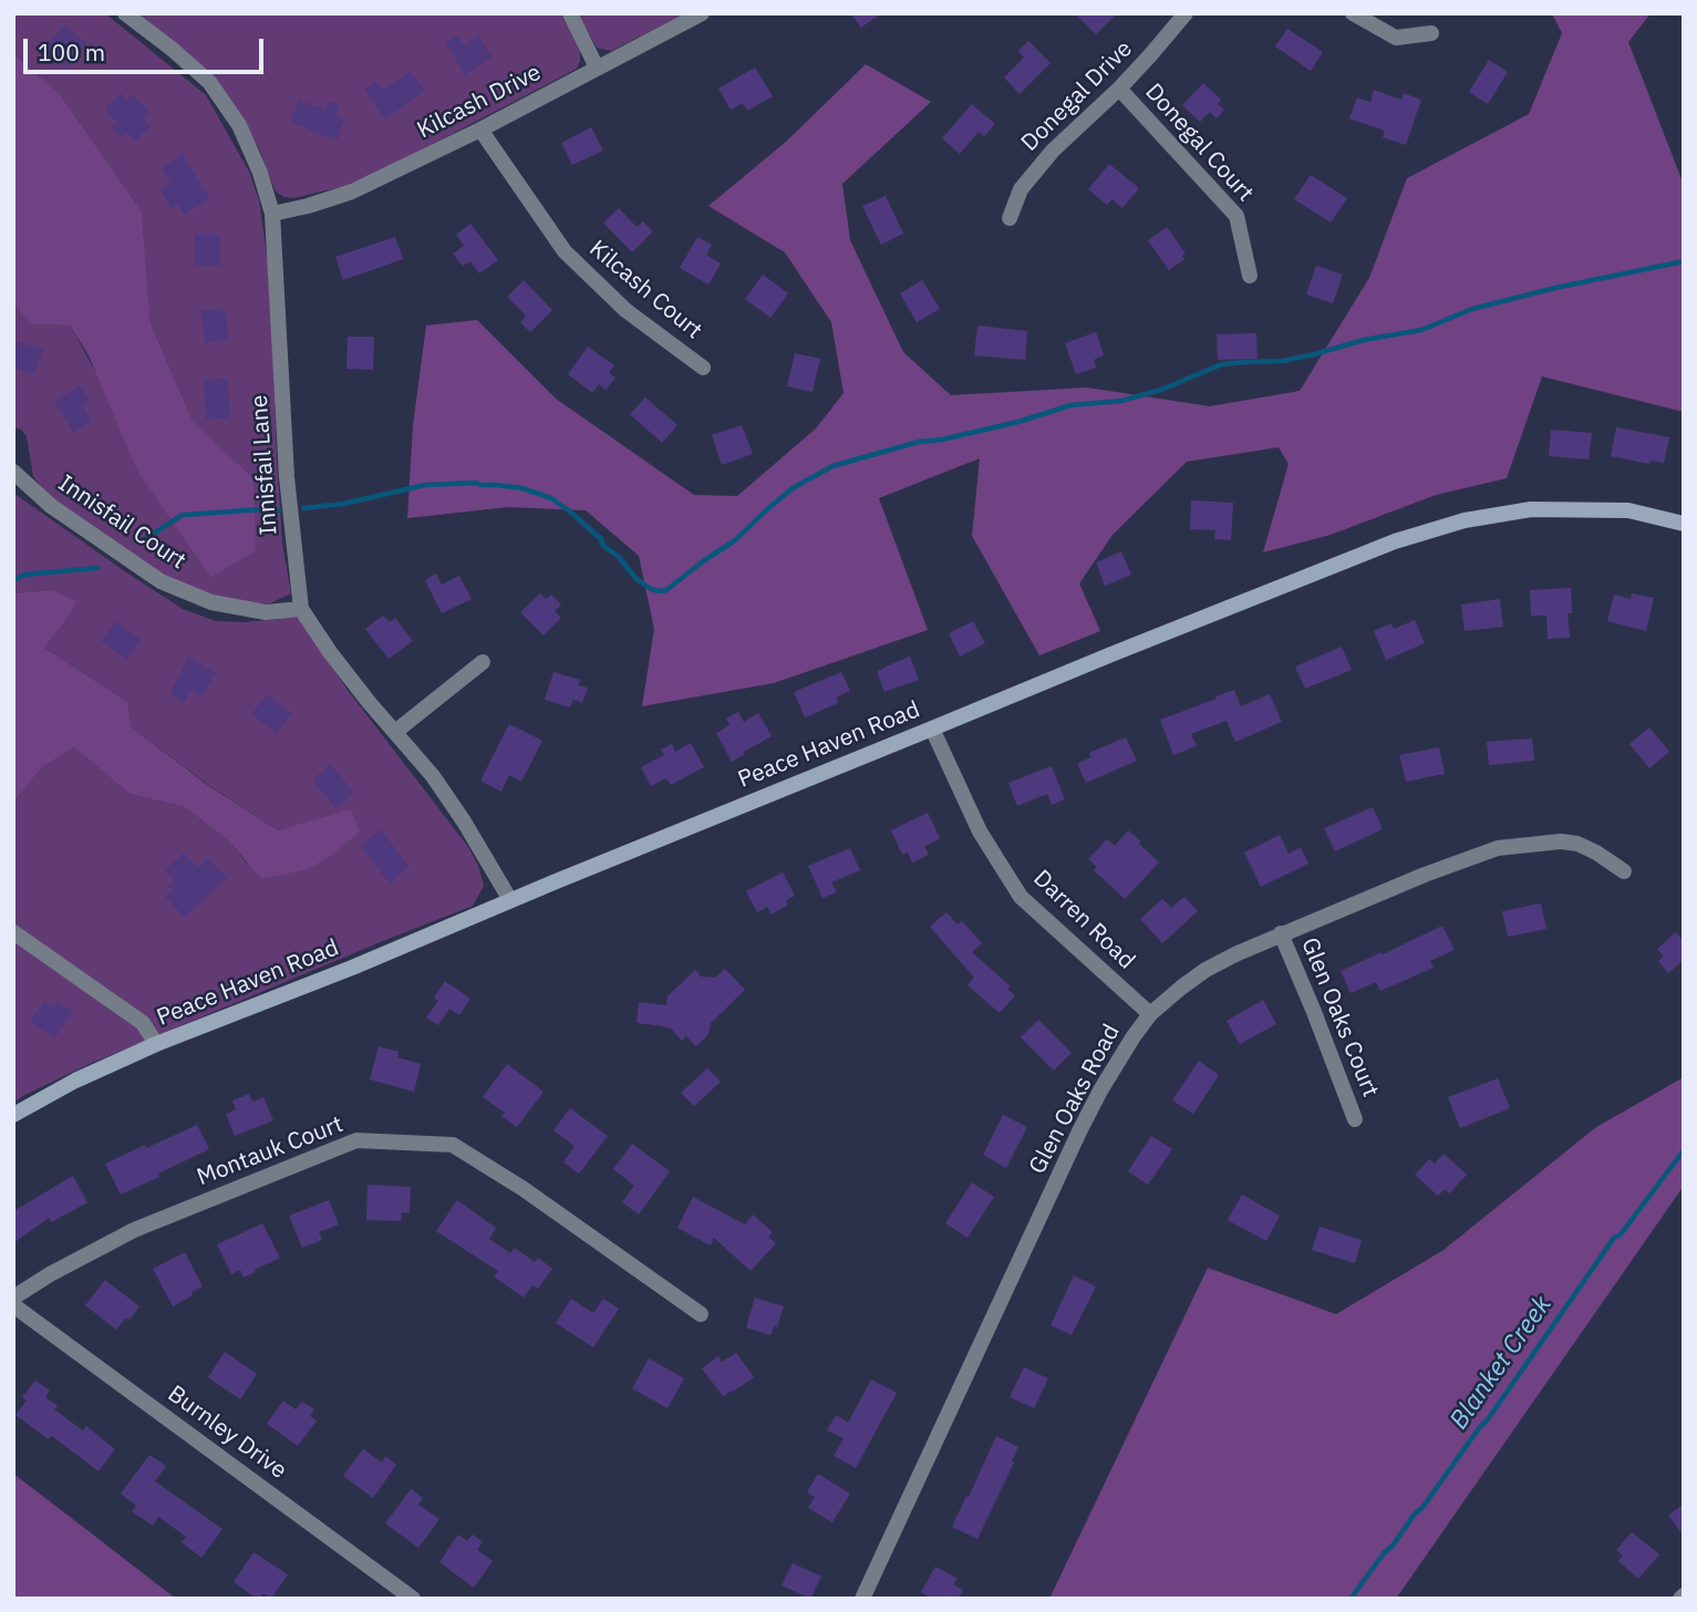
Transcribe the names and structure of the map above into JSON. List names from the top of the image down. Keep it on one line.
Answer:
{"streets":{"main road":["Peace Haven Road"],"street":["Donegal Drive","Kilcash Drive","Donegal Court","Kilcash Court","Innisfail Lane","Innisfail Court","Darren Road","Glen Oaks Court","Glen Oaks Road","Montauk Court","Burnley Drive"]},"crossings":[["Donegal Drive","Donegal Court"],["Kilcash Drive","Kilcash Court"],["Kilcash Drive","Innisfail Lane"],["Innisfail Lane","Innisfail Court"],["Innisfail Lane","Peace Haven Road"],["Peace Haven Road","Darren Road"],["Darren Road","Glen Oaks Road"],["Glen Oaks Court","Glen Oaks Road"]],"water":["Blanket Creek"],"scale_bar":"100 m"}
